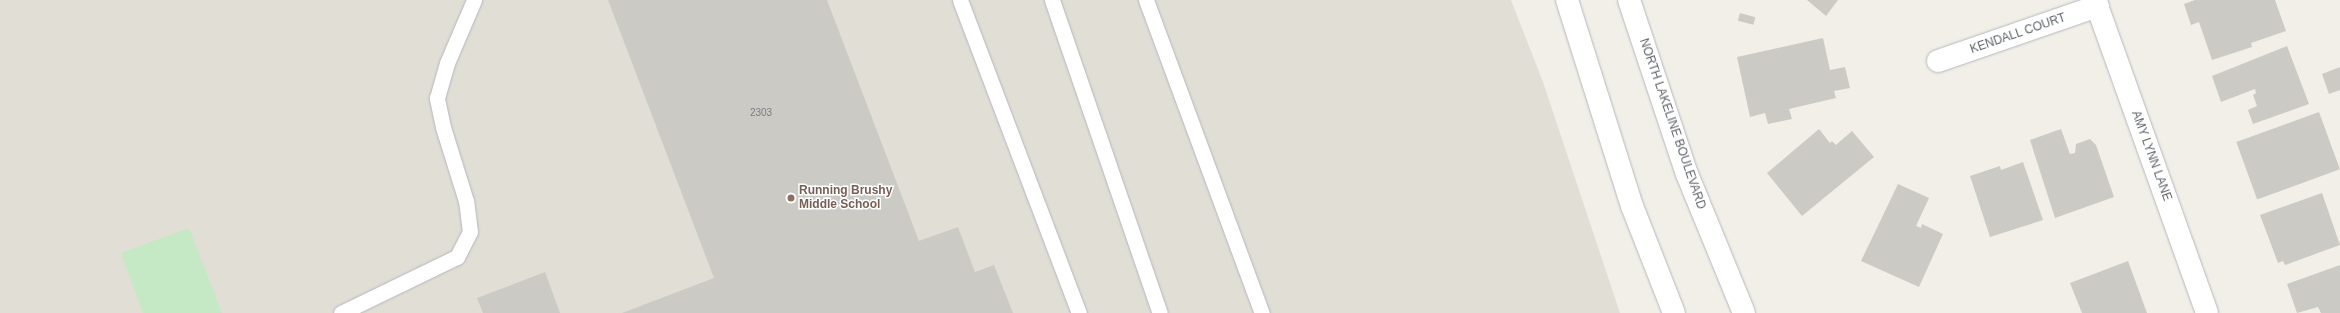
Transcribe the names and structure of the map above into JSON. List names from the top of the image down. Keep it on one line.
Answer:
{"streets":{"main road":["KENDALL COURT","NORTH LAKELINE BOULEVARD","AMY LYNN LANE"]},"crossings":[["KENDALL COURT","AMY LYNN LANE"]],"places":["Running Brushy Middle School"],"house_numbers":["2303"]}
